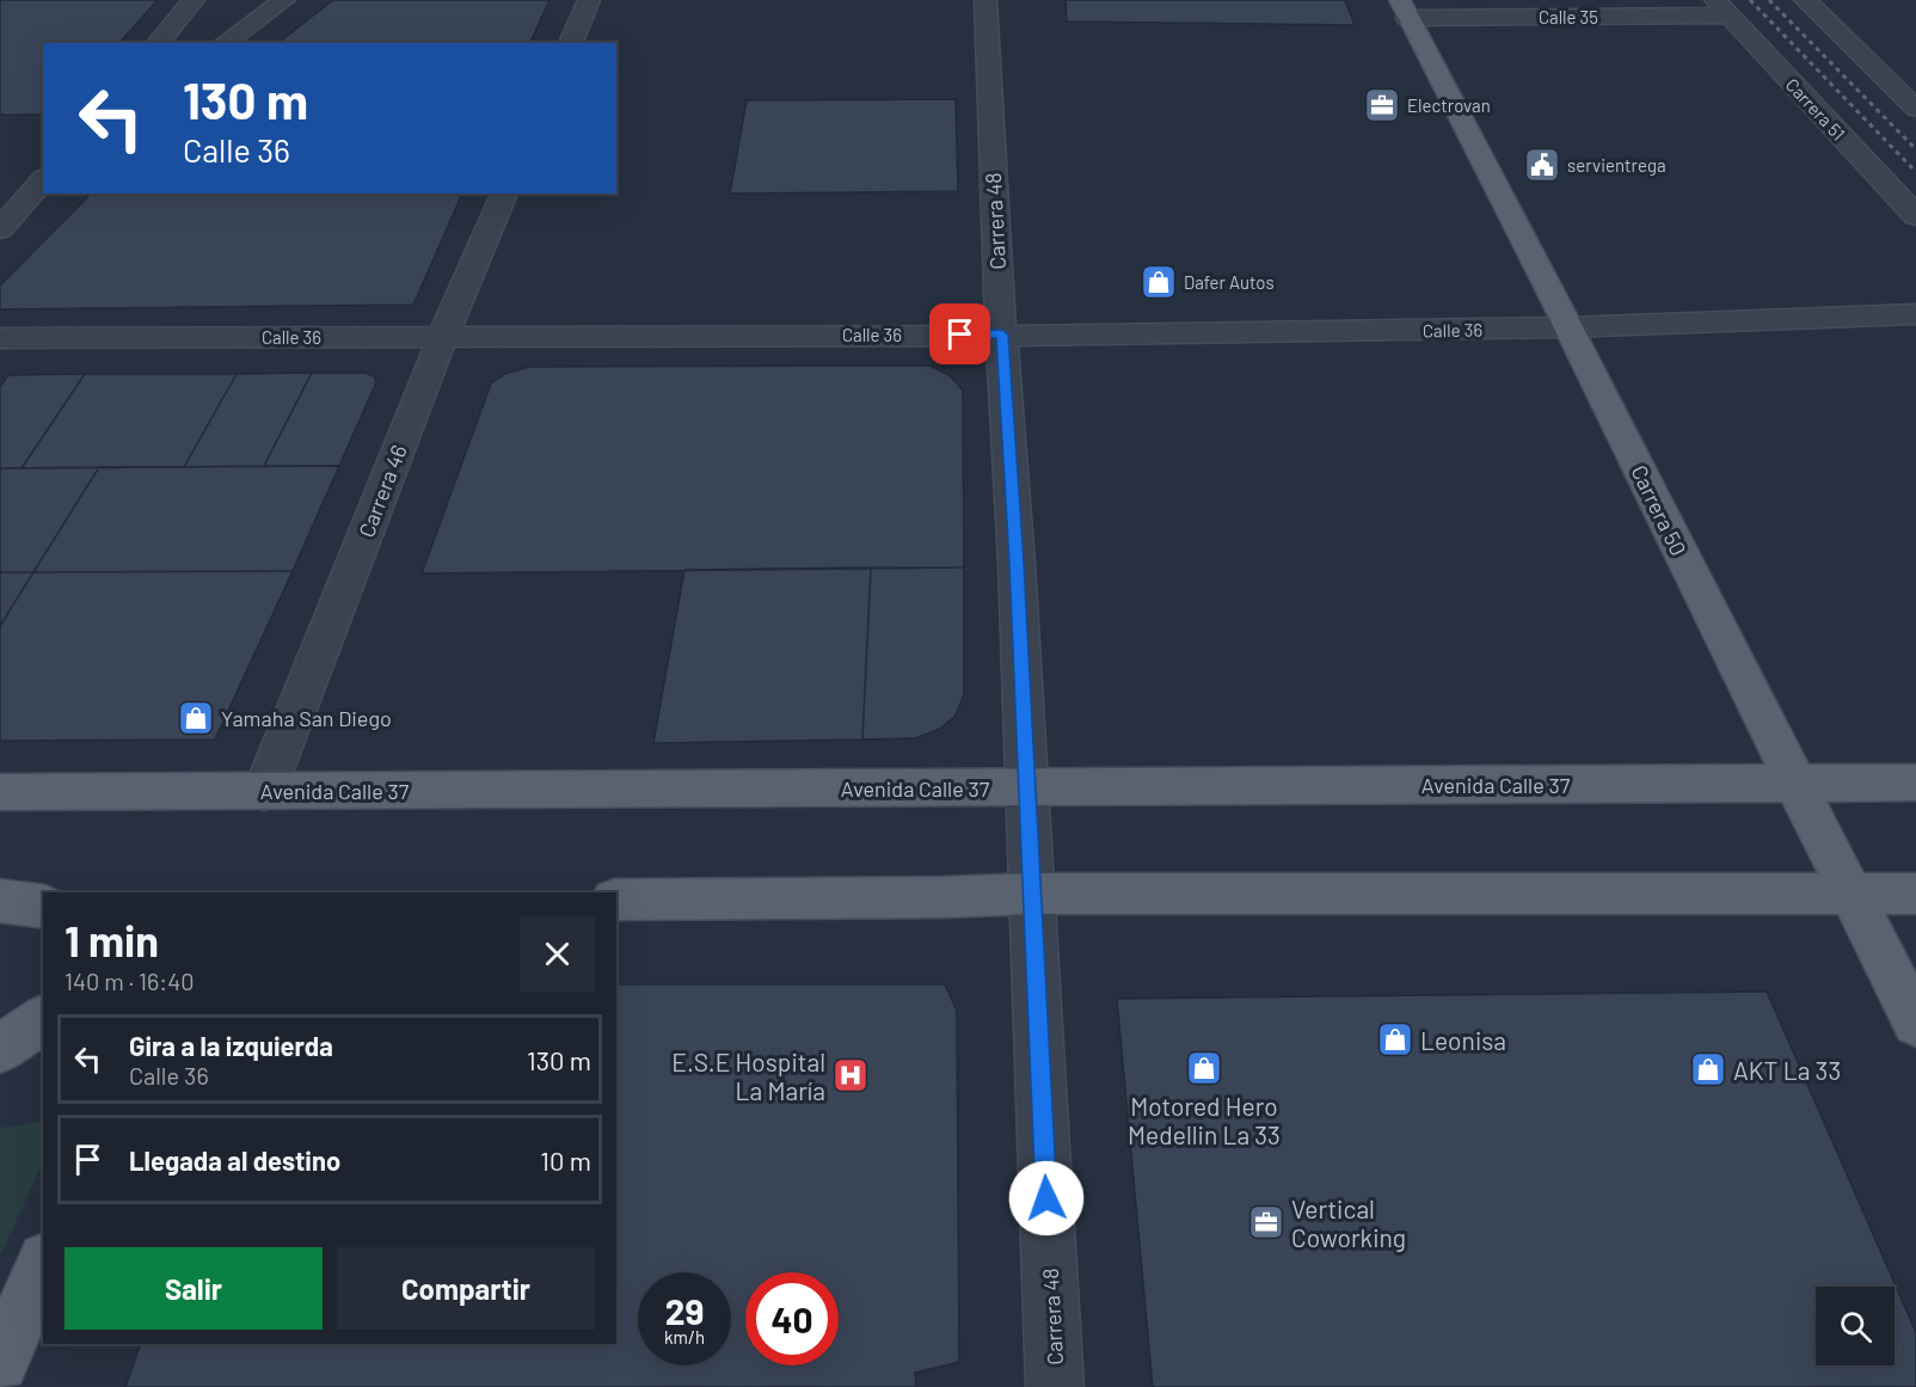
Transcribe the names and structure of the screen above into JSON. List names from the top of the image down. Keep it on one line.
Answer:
{"streets":{"main road":["Carrera 50","Avenida Calle 37"],"street":["Calle 35","Carrera 51","Carrera 48","Calle 36","Carrera 46"]},"crossings":[["Calle 35","Carrera 51"],["Calle 35","Carrera 50"],["Carrera 48","Calle 36"],["Carrera 48","Avenida Calle 37"],["Calle 36","Carrera 46"],["Calle 36","Carrera 50"],["Carrera 46","Avenida Calle 37"],["Carrera 50","Avenida Calle 37"]],"places":{"office":["Electrovan","Vertical Coworking"],"public building":["servientrega"],"shop":["Dafer Autos","Yamaha San Diego","Leonisa","Motored Hero Medellin La 33","AKT La 33"],"hospital":["E.S.E Hospital La María"]},"page":{"turn":["130 m","Calle 36"],"heading":["1 min","140 m · 16:40"],"list":[{"name":"Gira a la izquierda","note":"Calle 36","value":"130 m"},{"name":"Llegada al destino","value":"10 m"}],"buttons":["Salir","Compartir"],"speed":"29 km/h","limit":"40"}}
